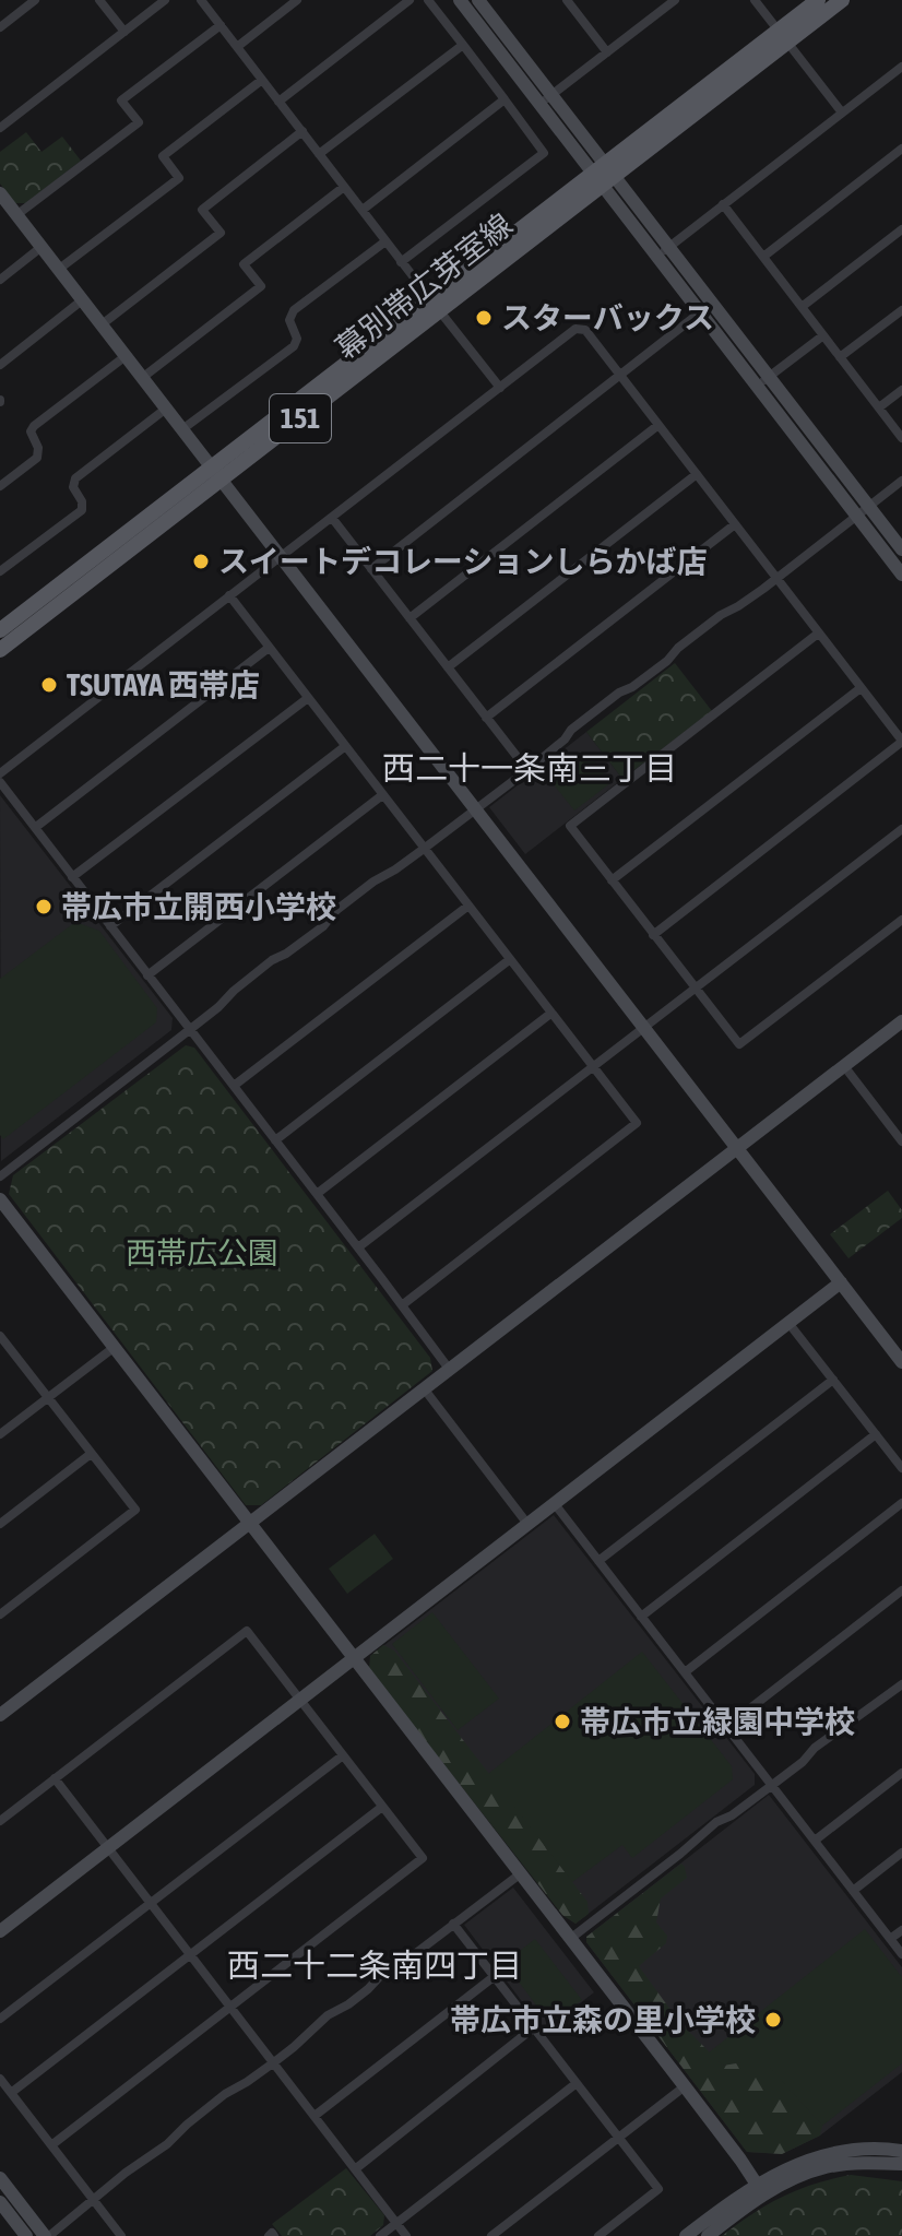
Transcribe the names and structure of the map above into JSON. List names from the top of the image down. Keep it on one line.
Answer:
{"streets":{"main road":["幕別帯広芽室線","151"]},"districts":["西二十一条南三丁目","西二十二条南四丁目"],"parks":["西帯広公園"],"places":["スターバックス","スイートデコレーションしらかば店","TSUTAYA 西帯店","帯広市立開西小学校","帯広市立緑園中学校","帯広市立森の里小学校"]}
